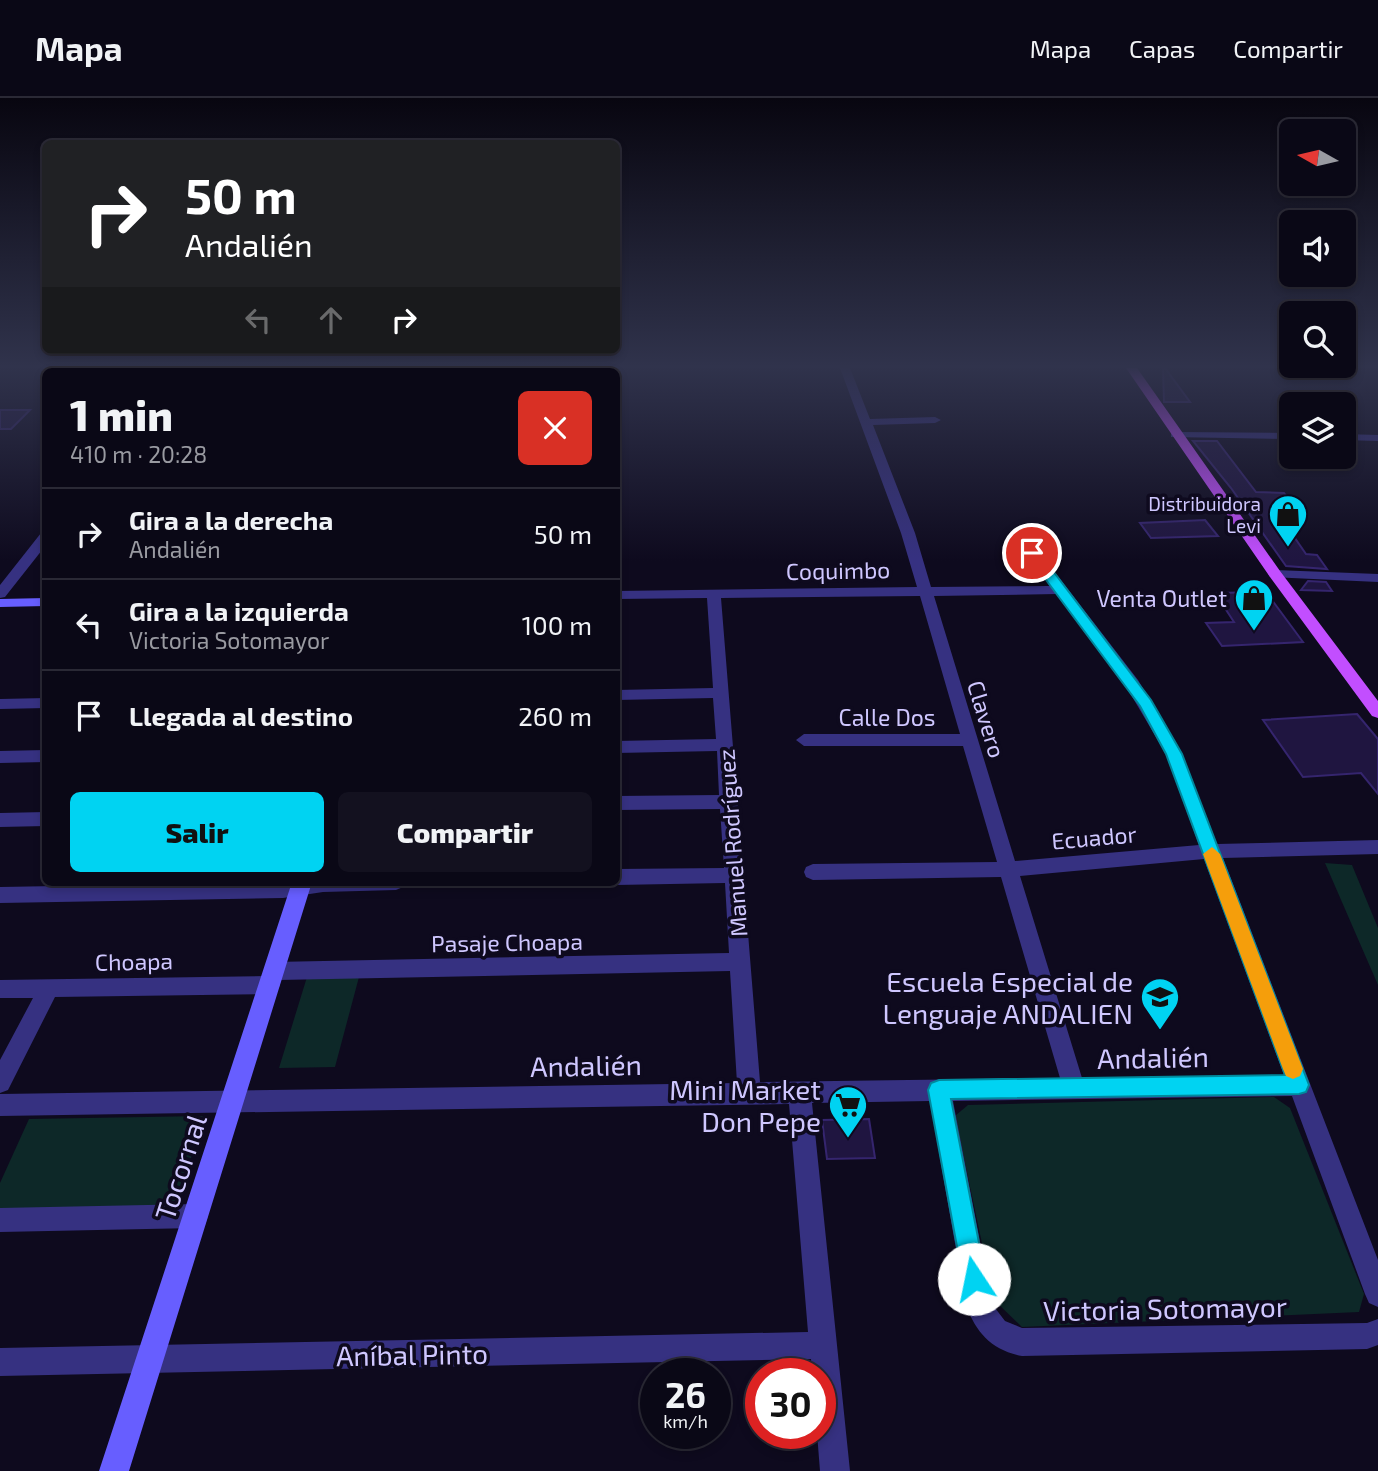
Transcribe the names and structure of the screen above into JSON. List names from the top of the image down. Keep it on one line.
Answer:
{"streets":{"street":["Coquimbo","Calle Dos","Clavero","Ecuador","Manuel Rodríguez","Pasaje Choapa","Choapa","Andalién","Tocornal","Victoria Sotomayor","Aníbal Pinto"]},"crossings":[["Coquimbo","Clavero"],["Coquimbo","Manuel Rodríguez"],["Calle Dos","Clavero"],["Clavero","Ecuador"],["Clavero","Andalién"],["Manuel Rodríguez","Pasaje Choapa"],["Manuel Rodríguez","Andalién"],["Pasaje Choapa","Choapa"],["Pasaje Choapa","Tocornal"],["Choapa","Tocornal"],["Andalién","Tocornal"],["Andalién","Victoria Sotomayor"],["Tocornal","Aníbal Pinto"]],"places":{"shop":["Distribuidora Levi","Venta Outlet"],"school or university":["Escuela Especial de Lenguaje ANDALIEN"],"supermarket":["Mini Market Don Pepe"]},"north":"left","page":{"header":"Mapa","nav":["Mapa","Capas","Compartir"],"turn":["50 m","Andalién"],"heading":["1 min","410 m · 20:28"],"list":[{"name":"Gira a la derecha","note":"Andalién","value":"50 m"},{"name":"Gira a la izquierda","note":"Victoria Sotomayor","value":"100 m"},{"name":"Llegada al destino","value":"260 m"}],"buttons":["Salir","Compartir"],"speed":"26 km/h","limit":"30"}}
